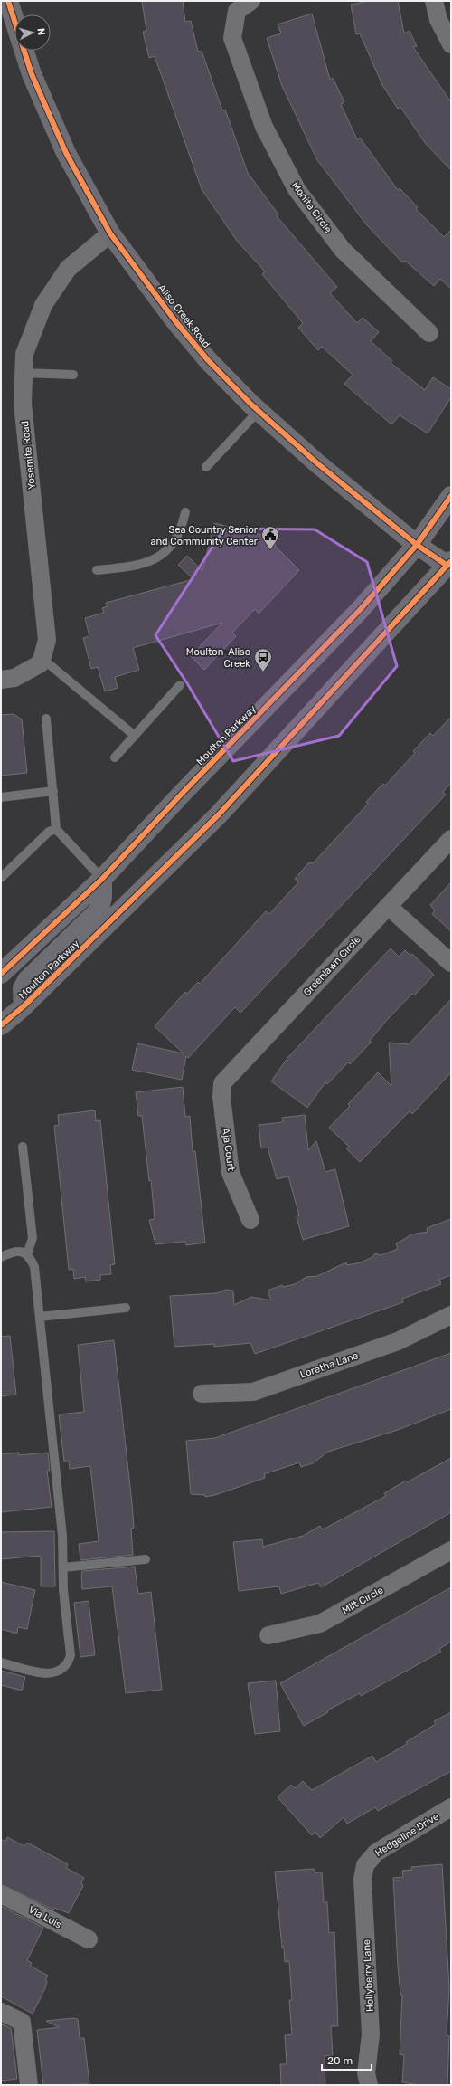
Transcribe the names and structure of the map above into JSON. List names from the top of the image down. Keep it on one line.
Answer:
{"streets":{"main road":["Aliso Creek Road","Moulton Parkway"],"street":["Monita Circle","Yosemite Road","Greenlawn Circle","Aja Court","Loretha Lane","Milt Circle","Hedgeline Drive","Via Luis","Hollyberry Lane"]},"crossings":[["Aliso Creek Road","Yosemite Road"],["Aliso Creek Road","Moulton Parkway"],["Greenlawn Circle","Aja Court"],["Hedgeline Drive","Hollyberry Lane"]],"places":{"public building":["Sea Country Senior and Community Center"],"bus stop":["Moulton-Aliso Creek"]},"scale_bar":"20 m","north":"right"}
